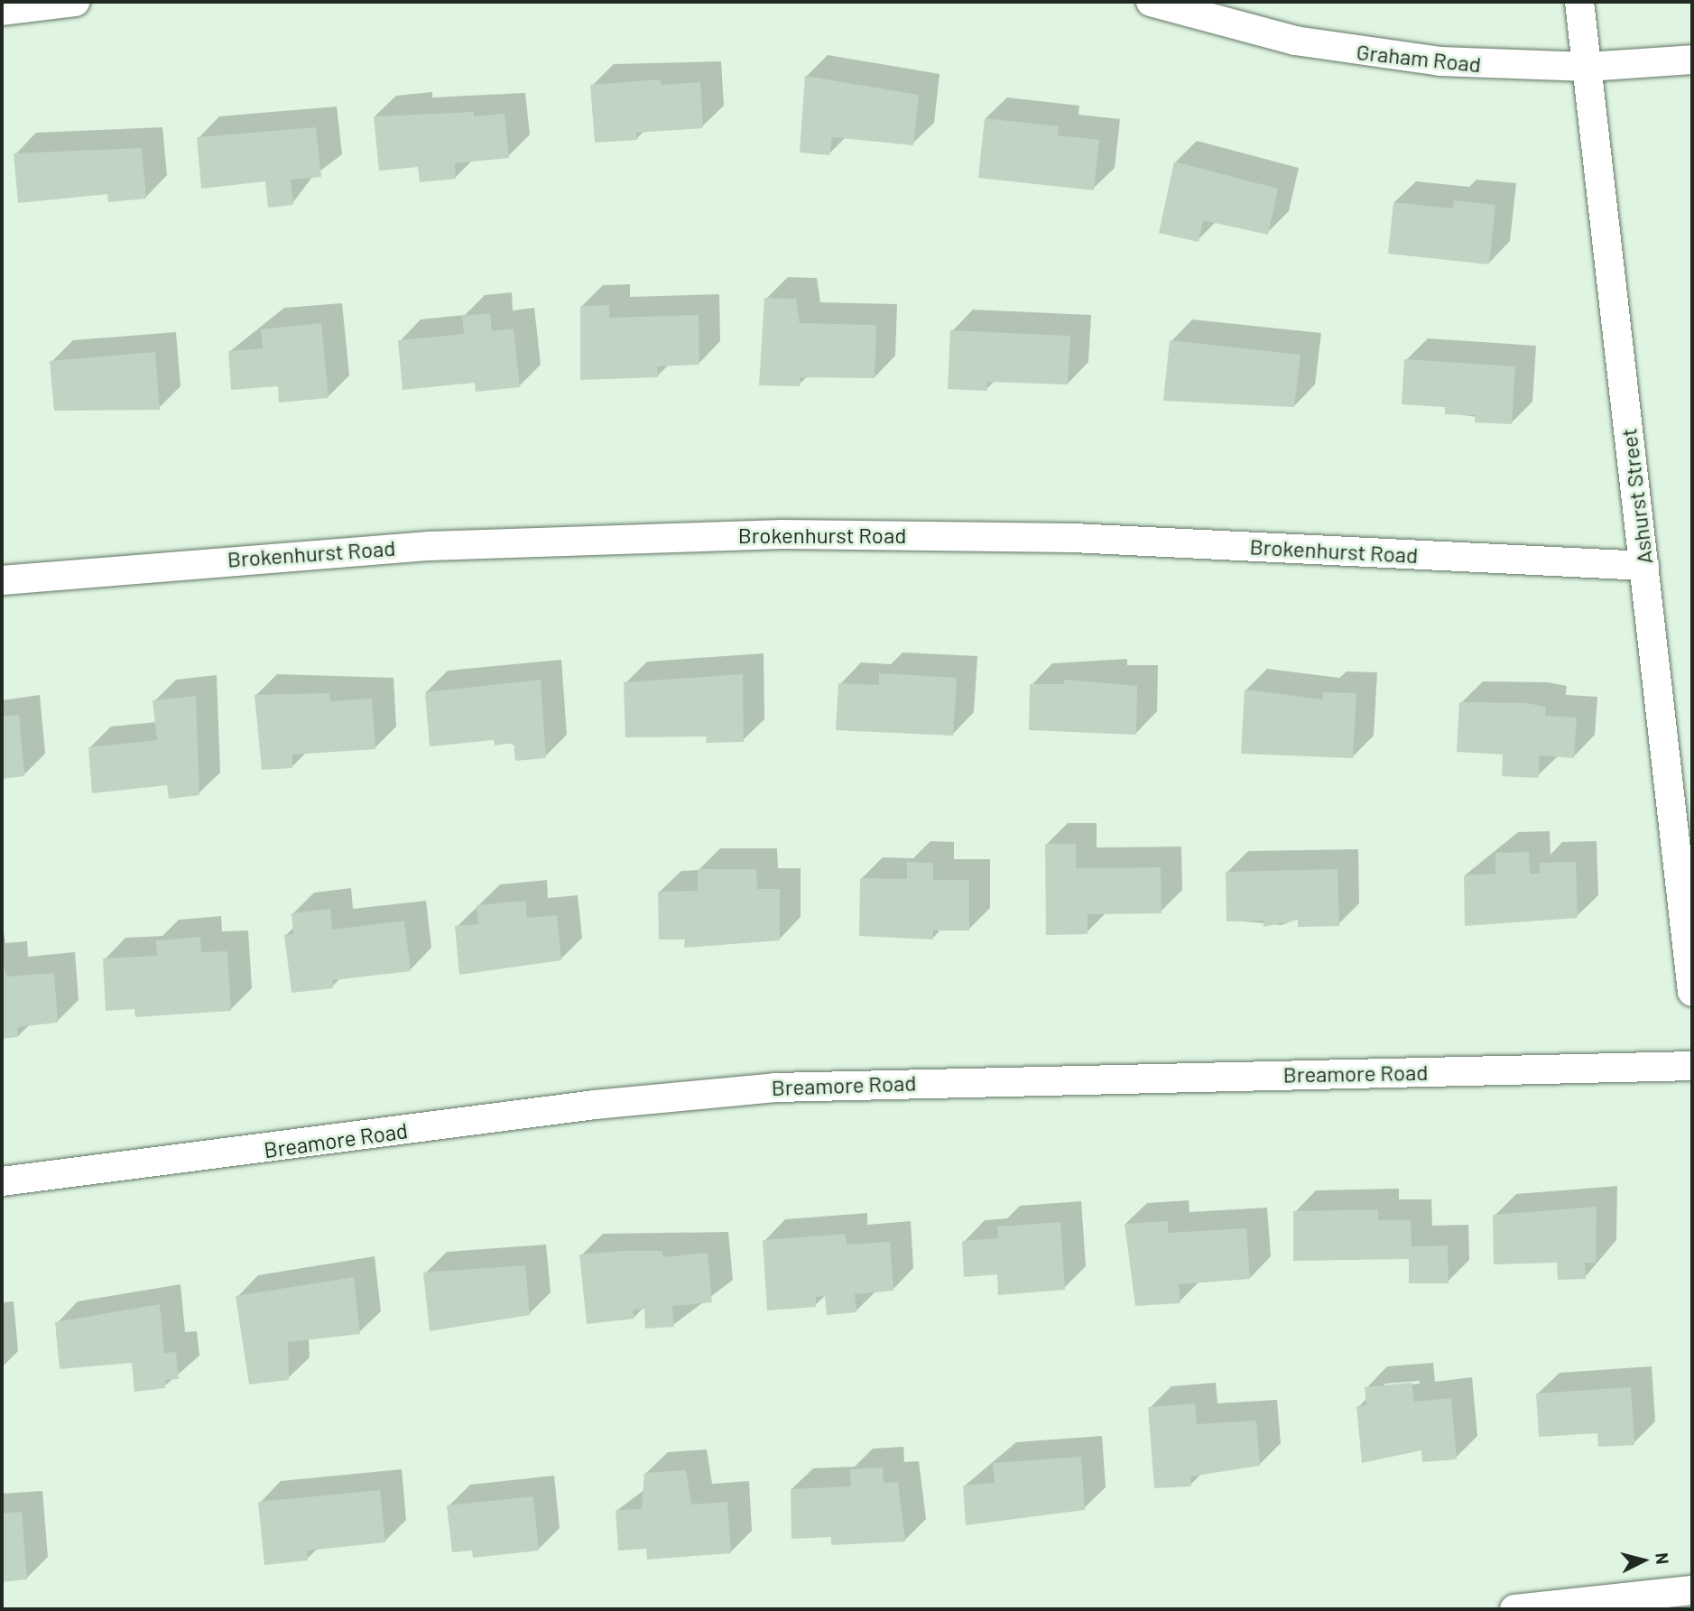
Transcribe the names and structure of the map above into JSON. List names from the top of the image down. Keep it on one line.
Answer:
{"streets":{"street":["Graham Road","Ashurst Street","Brokenhurst Road","Breamore Road"]},"crossings":[["Graham Road","Ashurst Street"],["Ashurst Street","Brokenhurst Road"]],"north":"right"}
